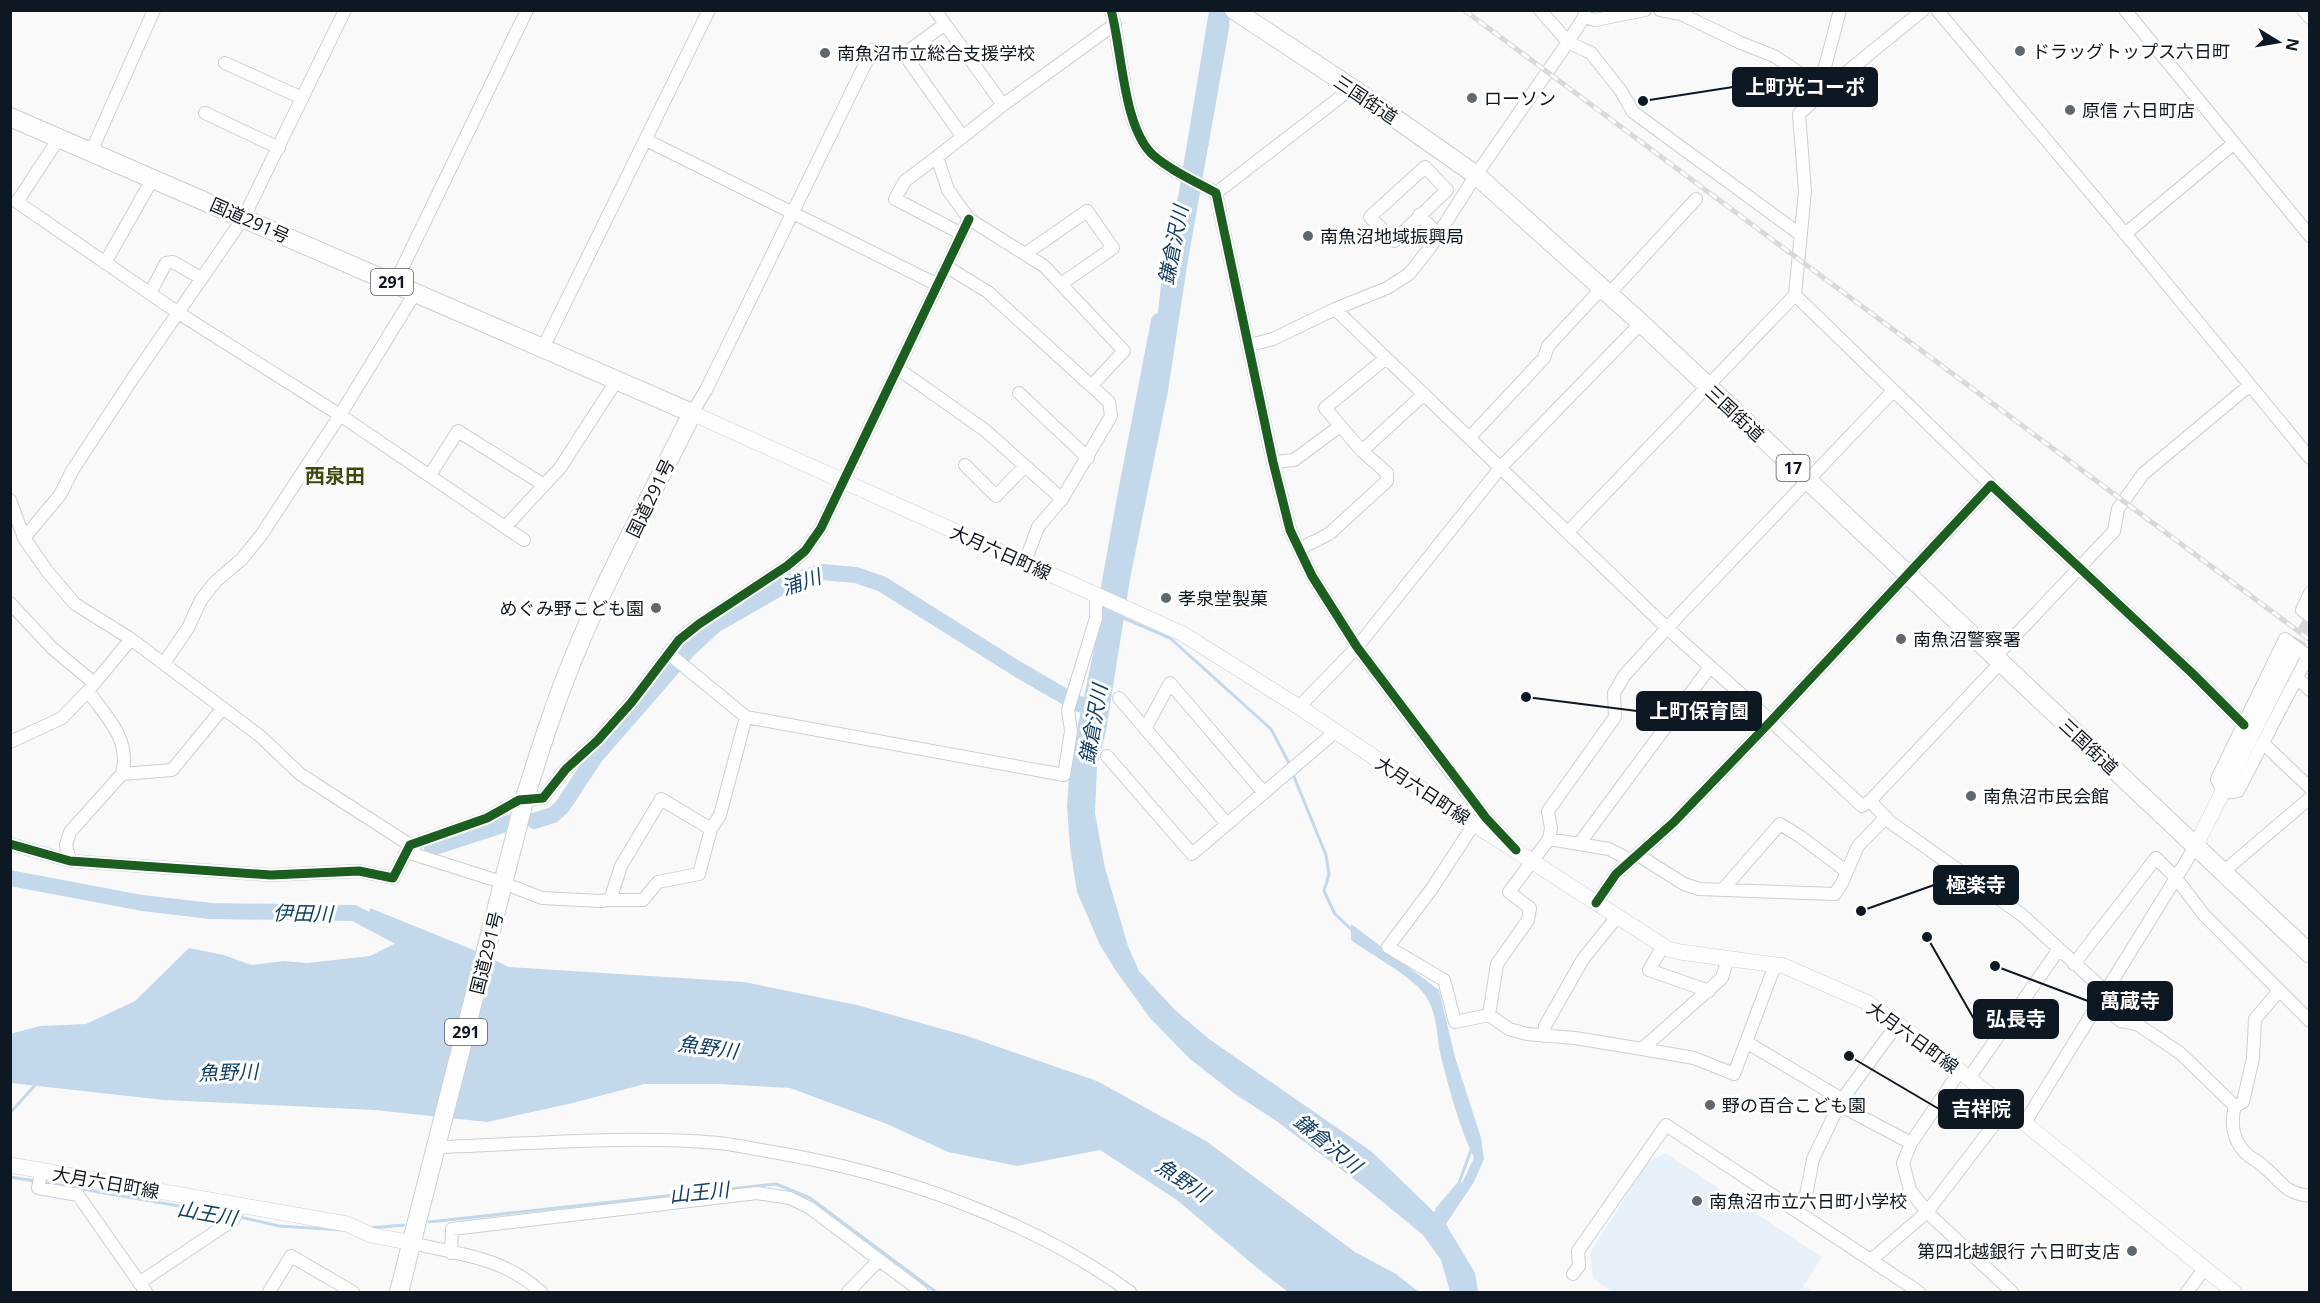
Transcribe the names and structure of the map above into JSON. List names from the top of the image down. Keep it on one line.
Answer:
{"streets":{"highway":["三国街道","国道291号","291","17"],"main road":["大月六日町線"]},"crossings":[["国道291号","大月六日町線"]],"districts":["西泉田"],"water":["鎌倉沢川","浦川","伊田川","魚野川","山王川"],"places":["ドラッグトップス六日町","南魚沼市立総合支援学校","ローソン","上町光コーポ","原信 六日町店","南魚沼地域振興局","孝泉堂製菓","めぐみ野こども園","南魚沼警察署","上町保育園","南魚沼市民会館","極楽寺","弘長寺","萬蔵寺","吉祥院","野の百合こども園","南魚沼市立六日町小学校","第四北越銀行 六日町支店"],"north":"right"}
